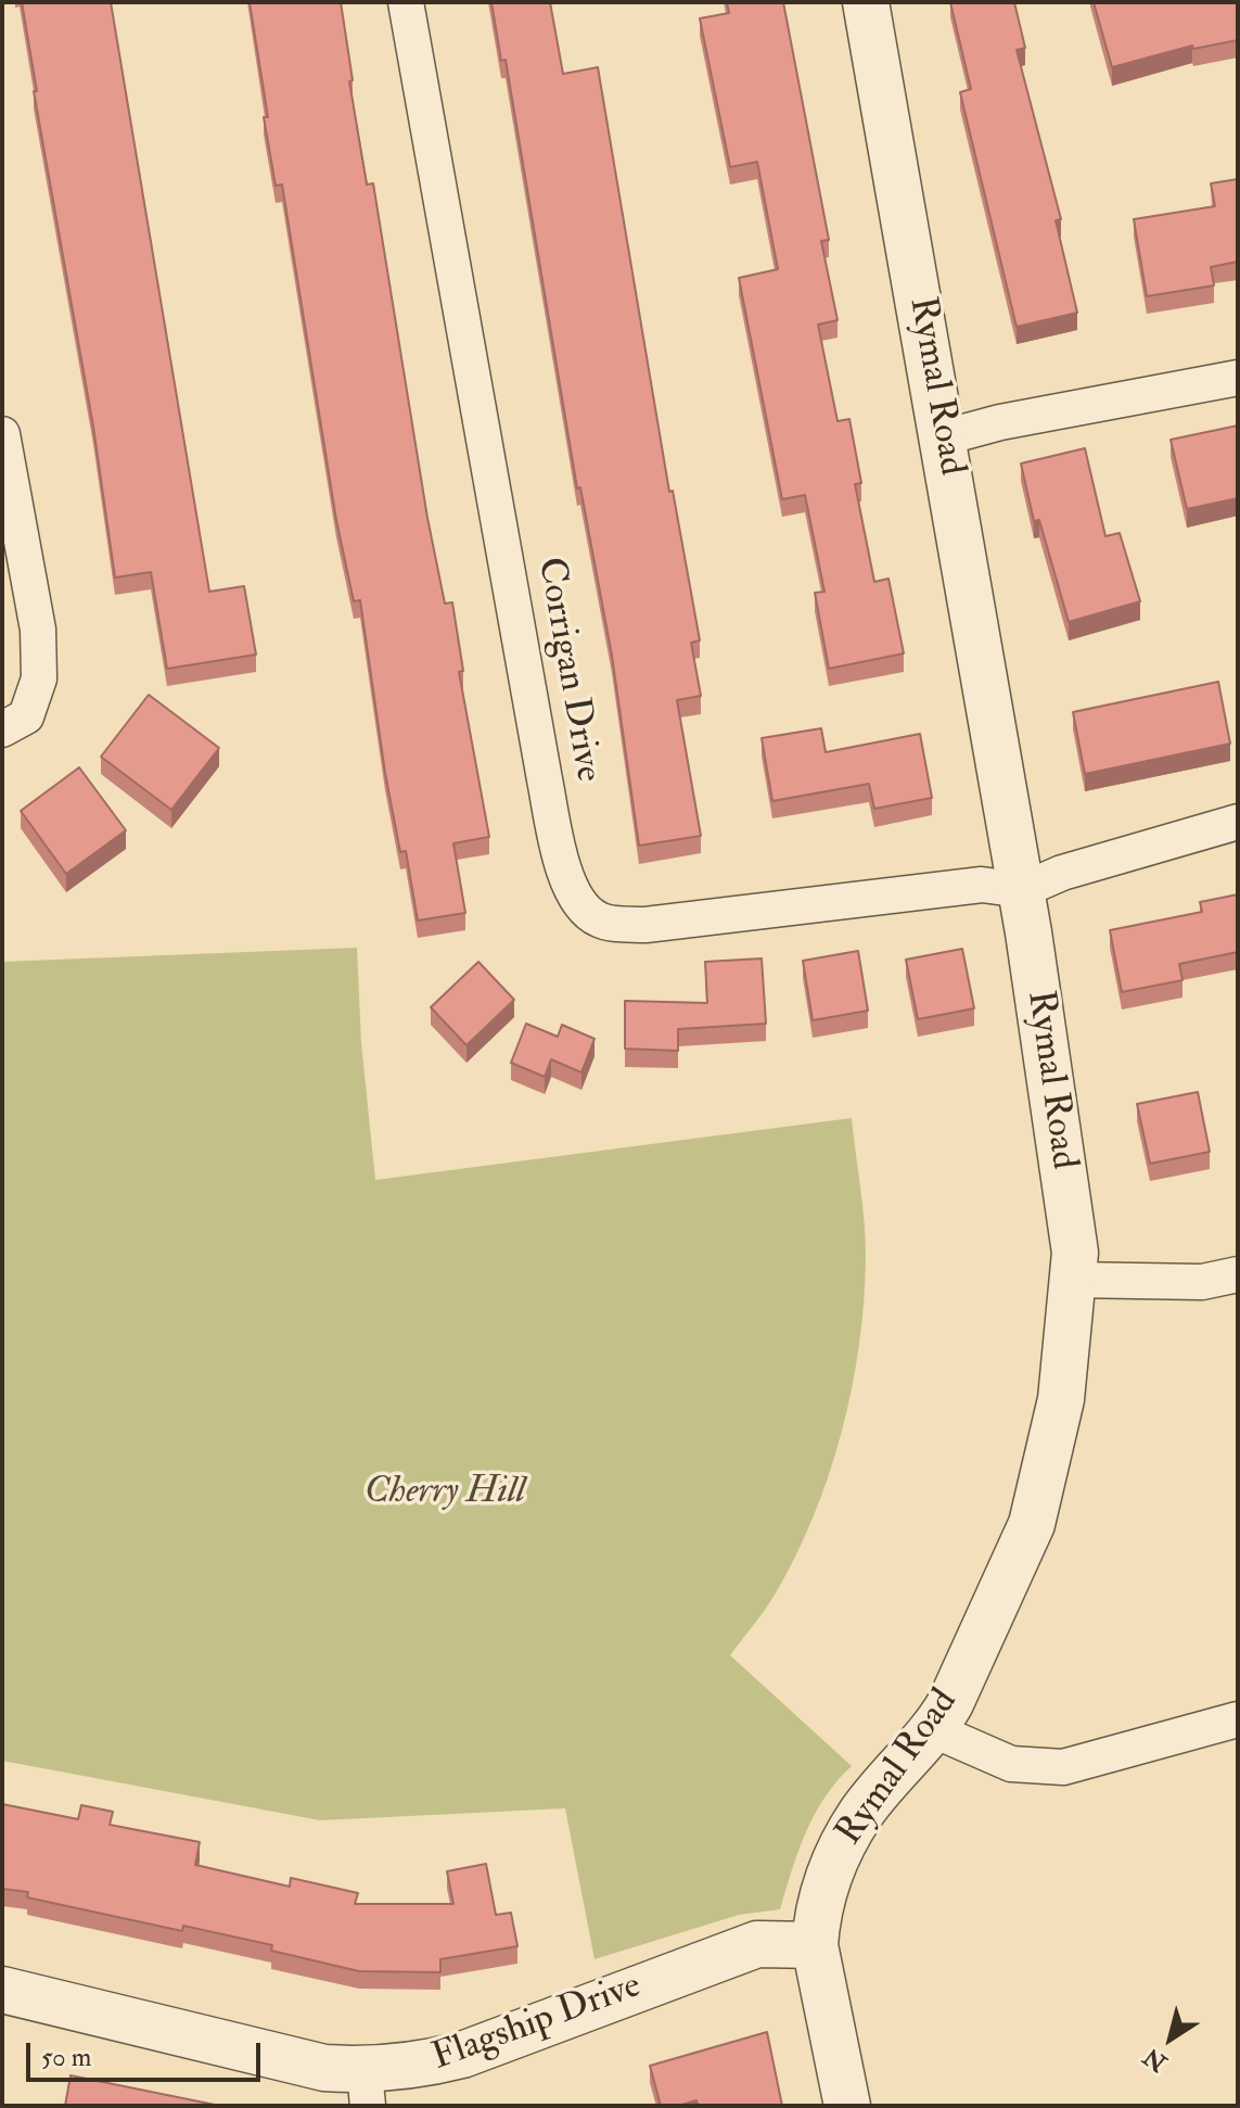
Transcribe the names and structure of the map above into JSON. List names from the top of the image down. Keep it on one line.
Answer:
{"streets":{"street":["Rymal Road","Corrigan Drive","Flagship Drive"]},"crossings":[["Rymal Road","Corrigan Drive"],["Rymal Road","Flagship Drive"]],"parks":["Cherry Hill"],"scale_bar":"50 m","north":"bottom left"}
